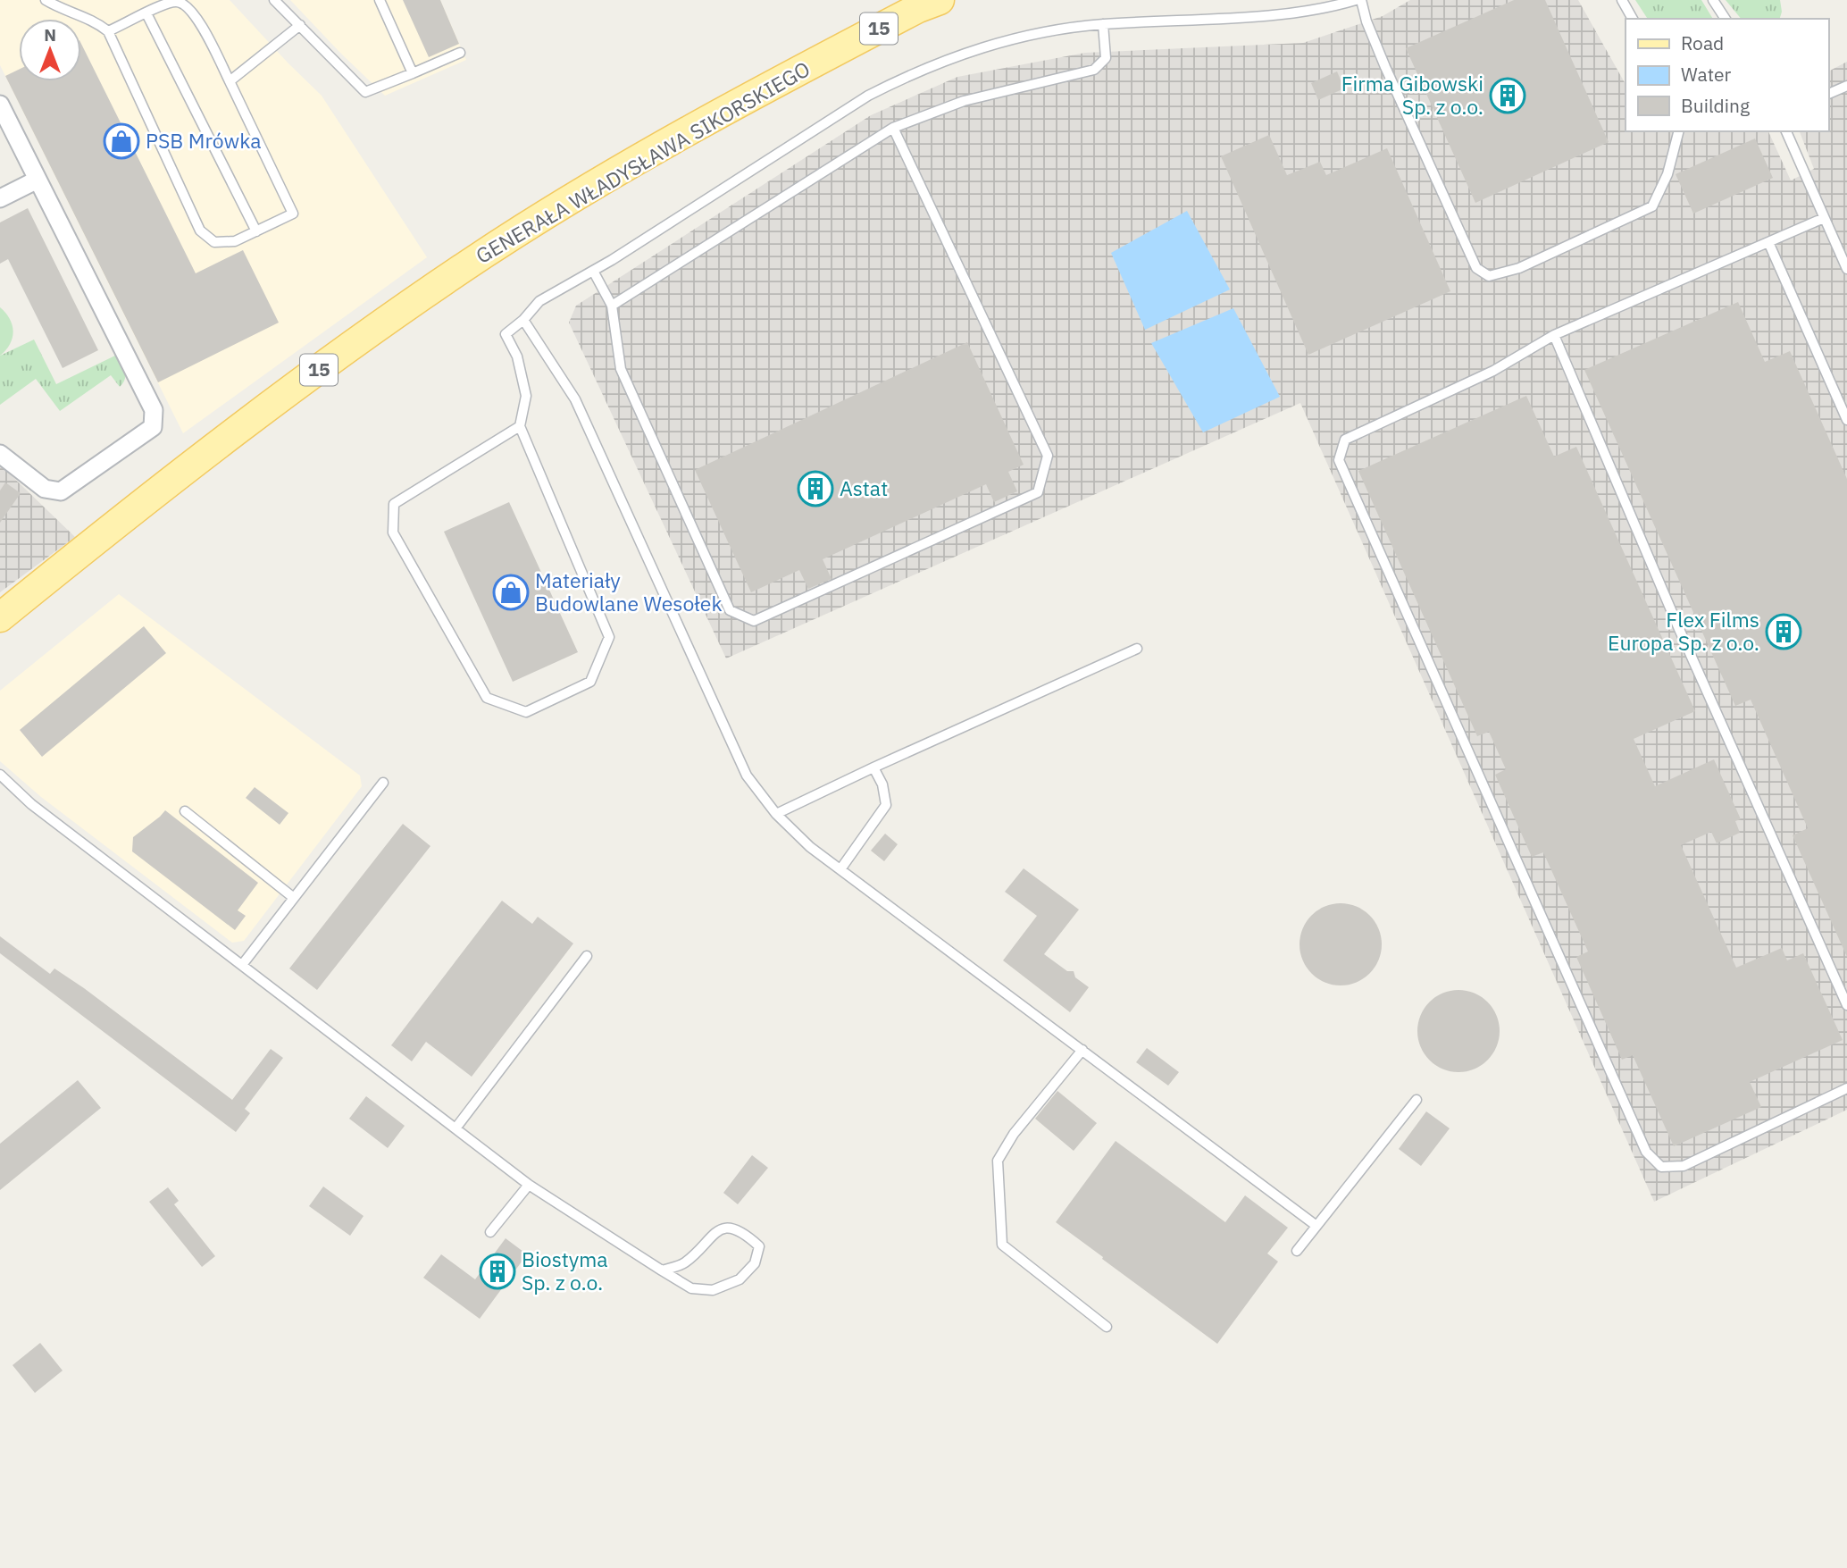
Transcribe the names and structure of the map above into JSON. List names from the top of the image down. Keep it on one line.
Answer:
{"streets":{"main road":["15","GENERAŁA WŁADYSŁAWA SIKORSKIEGO"]},"places":{"building":["Firma Gibowski Sp. z o.o.","Astat","Flex Films Europa Sp. z o.o.","Biostyma Sp. z o.o."],"shop":["PSB Mrówka","Materiały Budowlane Wesołek"]},"legend":["Road","Water","Building"],"north":"top"}
